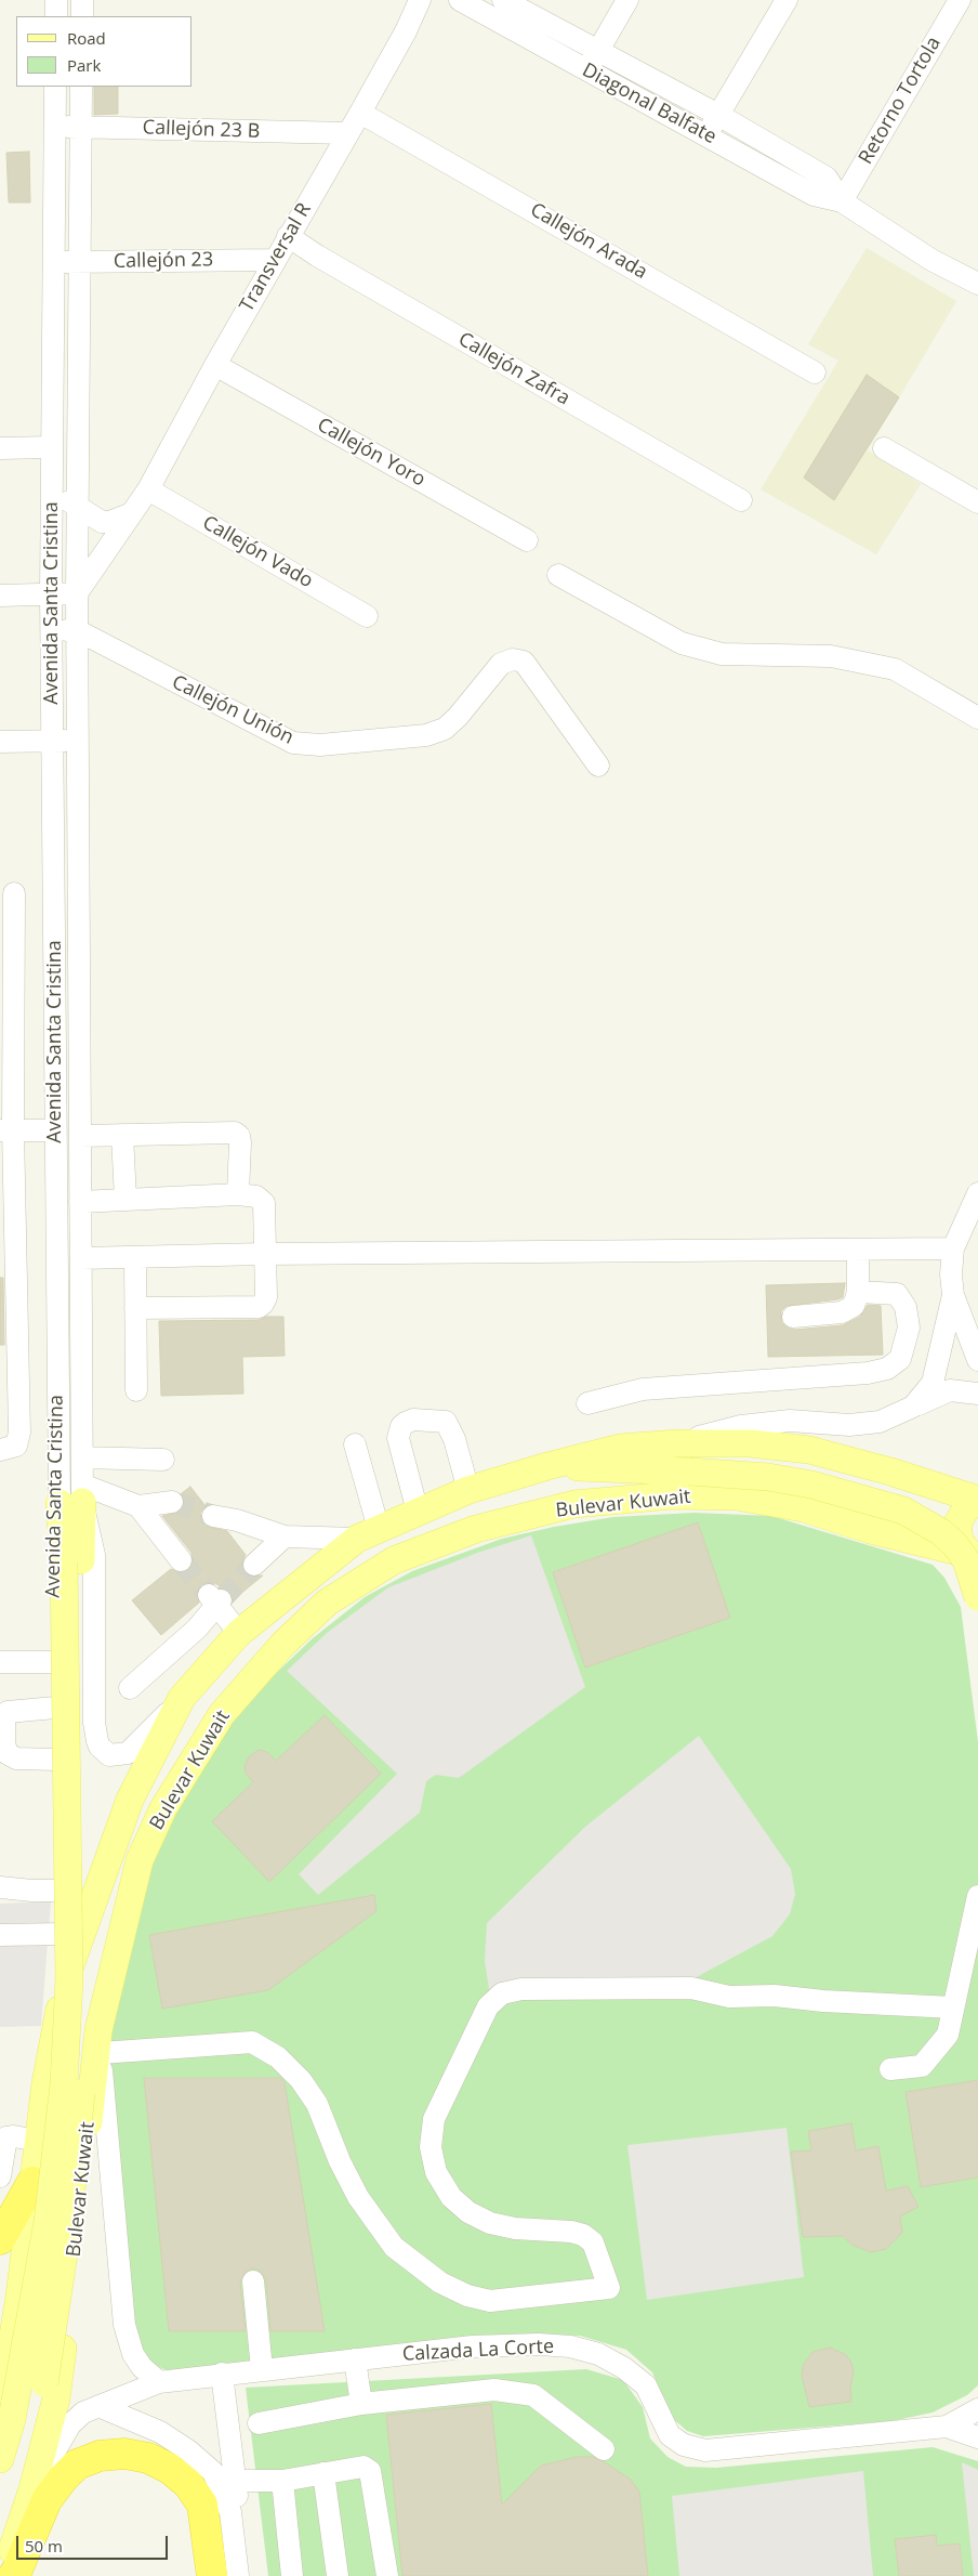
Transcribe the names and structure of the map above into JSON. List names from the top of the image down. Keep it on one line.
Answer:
{"streets":{"main road":["Bulevar Kuwait"],"street":["Retorno Tortola","Diagonal Balfate","Callejón 23 B","Callejón Arada","Transversal R","Callejón 23","Callejón Zafra","Callejón Yoro","Callejón Vado","Avenida Santa Cristina","Callejón Unión","Calzada La Corte"]},"crossings":[["Retorno Tortola","Diagonal Balfate"],["Callejón 23 B","Transversal R"],["Callejón 23 B","Avenida Santa Cristina"],["Callejón Arada","Transversal R"],["Transversal R","Callejón 23"],["Transversal R","Callejón Zafra"],["Transversal R","Callejón Yoro"],["Transversal R","Callejón Vado"],["Transversal R","Avenida Santa Cristina"],["Callejón 23","Avenida Santa Cristina"],["Avenida Santa Cristina","Callejón Unión"],["Avenida Santa Cristina","Bulevar Kuwait"],["Bulevar Kuwait","Calzada La Corte"]],"legend":["Road","Park"],"scale_bar":"50 m"}
